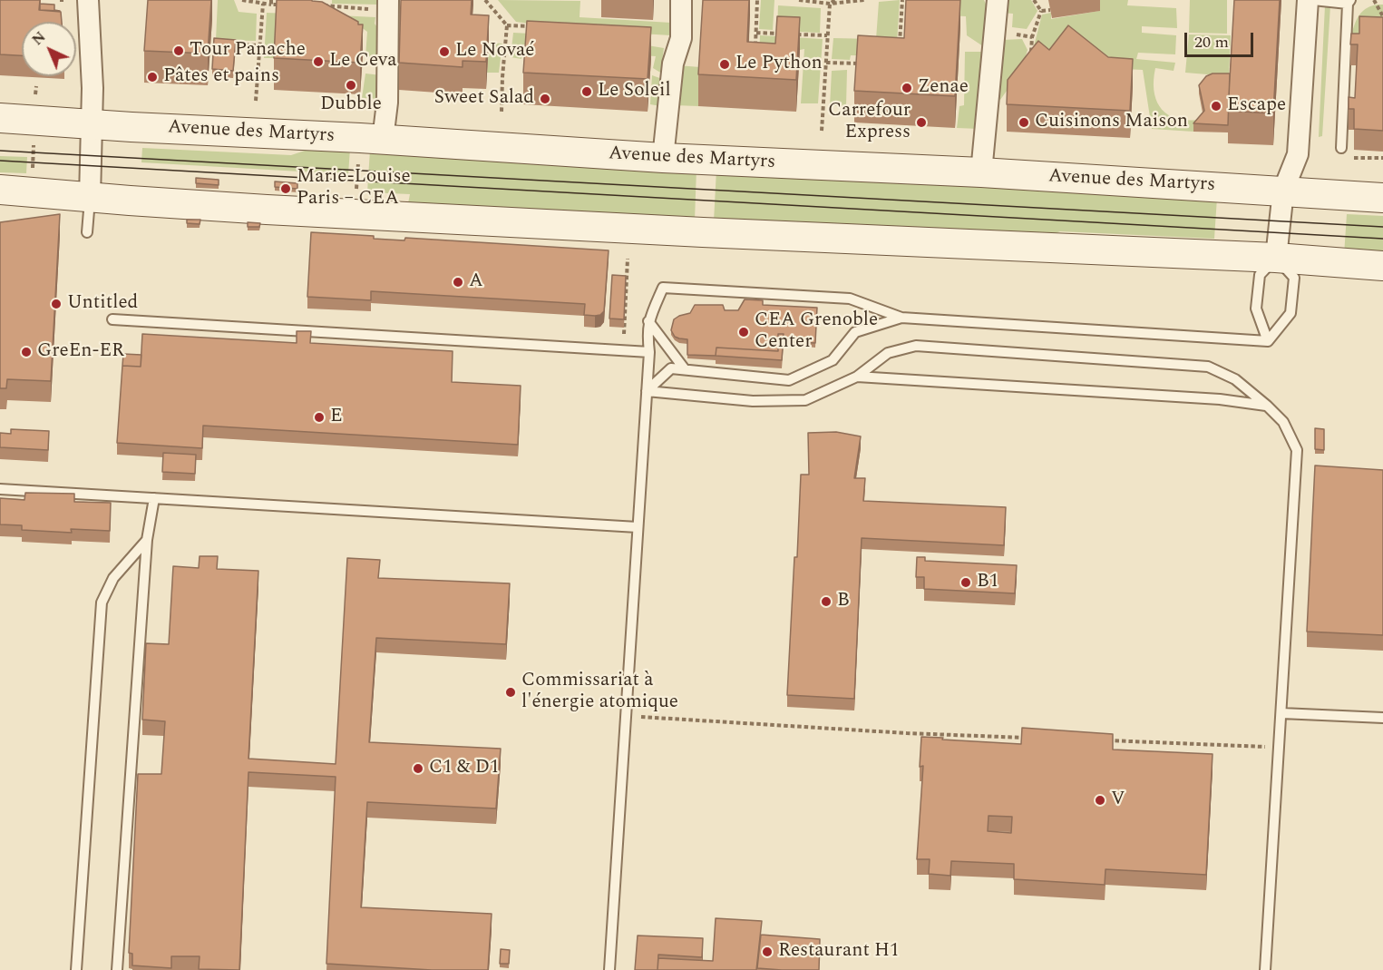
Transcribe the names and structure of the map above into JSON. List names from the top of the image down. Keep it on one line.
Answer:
{"streets":{"main road":["Avenue des Martyrs"]},"places":["Tour Panache","Le Novaé","Le Ceva","Le Python","Pâtes et pains","Dubble","Zenae","Le Soleil","Sweet Salad","Escape","Carrefour Express","Cuisinons Maison","Marie-Louise Paris – CEA","A","Untitled","CEA Grenoble Center","GreEn-ER","E","B1","B","Commissariat à l'énergie atomique","C1 & D1","V","Restaurant H1"],"scale_bar":"20 m","north":"top left"}
